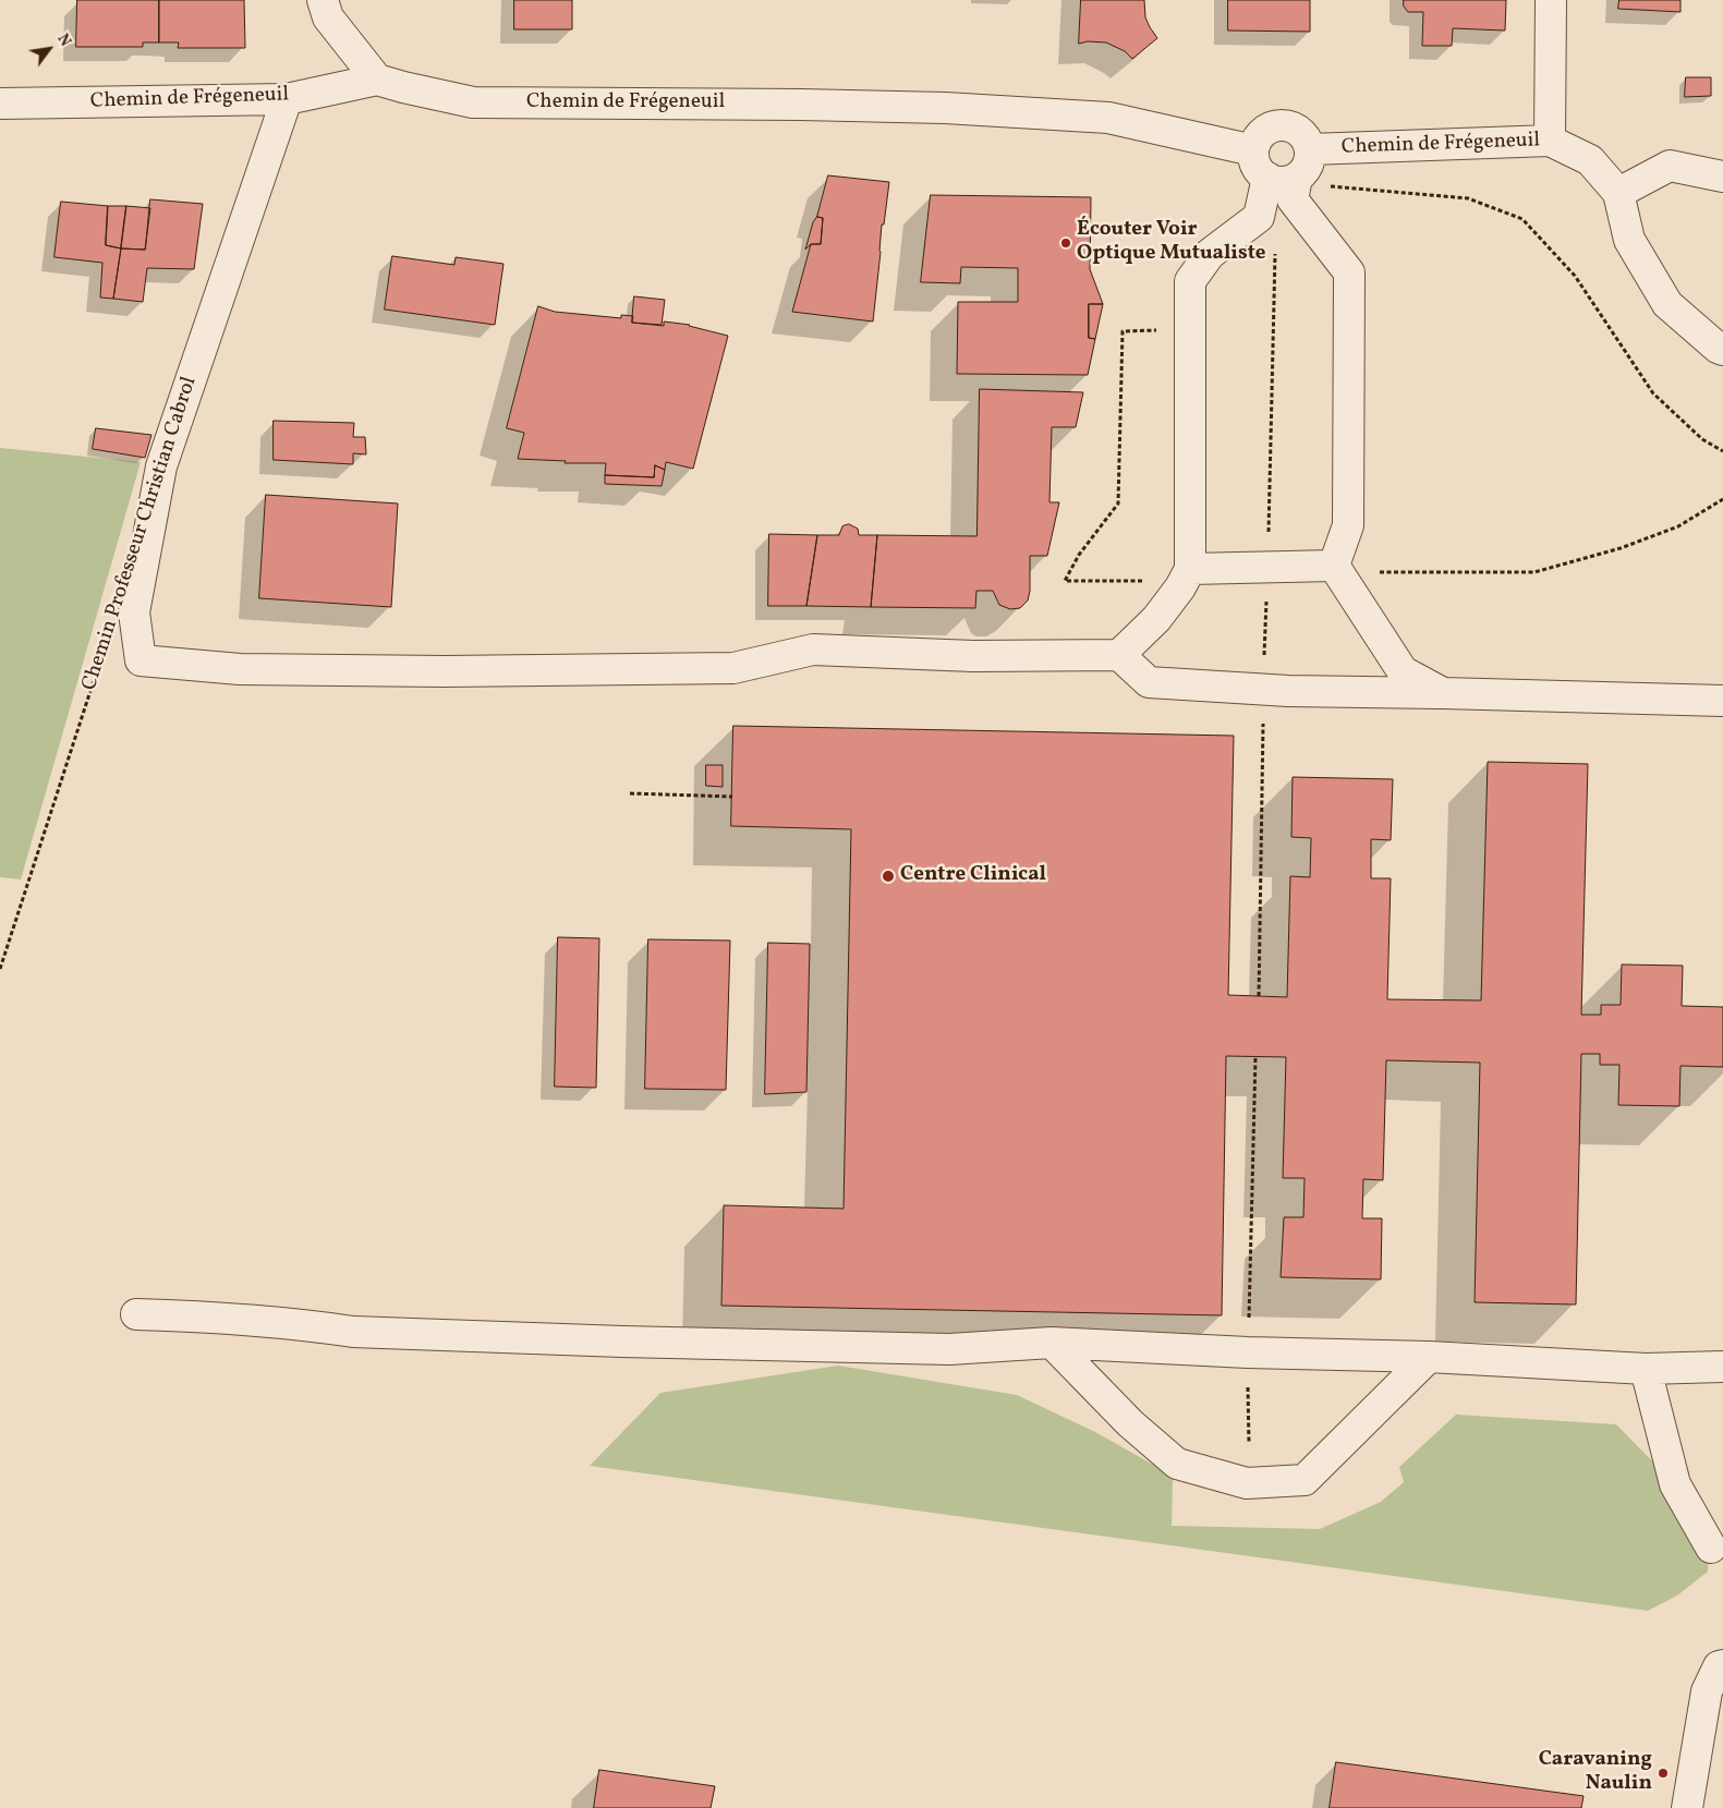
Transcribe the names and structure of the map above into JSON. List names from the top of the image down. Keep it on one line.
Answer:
{"streets":{"street":["Chemin de Frégeneuil","Chemin Professeur Christian Cabrol"]},"crossings":[["Chemin de Frégeneuil","Chemin Professeur Christian Cabrol"]],"places":["Écouter Voir Optique Mutualiste","Centre Clinical","Caravaning Naulin"],"north":"top right"}
